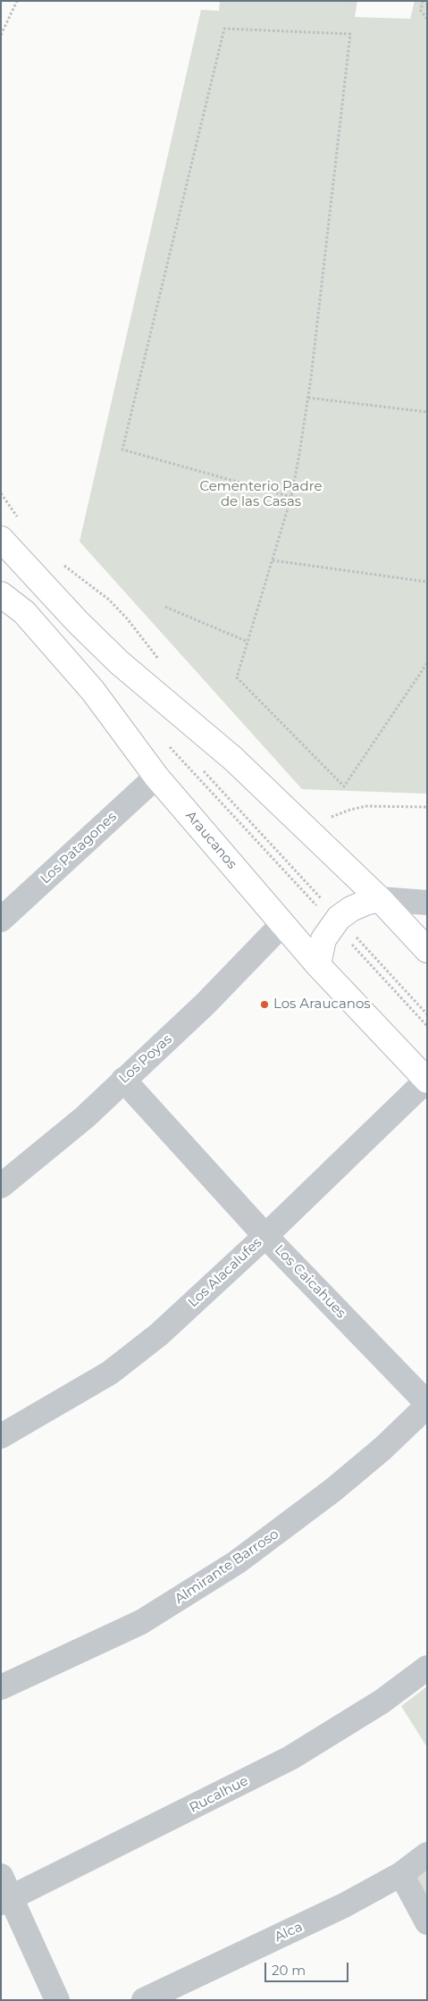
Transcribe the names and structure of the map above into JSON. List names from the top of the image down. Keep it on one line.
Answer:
{"streets":{"main road":["Araucanos"],"street":["Los Patagones","Los Poyas","Los Alacalufes","Los Caicahues","Almirante Barroso","Rucalhue","Alca"]},"crossings":[["Araucanos","Los Patagones"],["Araucanos","Los Poyas"],["Araucanos","Los Alacalufes"],["Los Poyas","Los Caicahues"],["Los Alacalufes","Los Caicahues"]],"parks":["Cementerio Padre de las Casas"],"places":["Los Araucanos"],"scale_bar":"20 m"}
